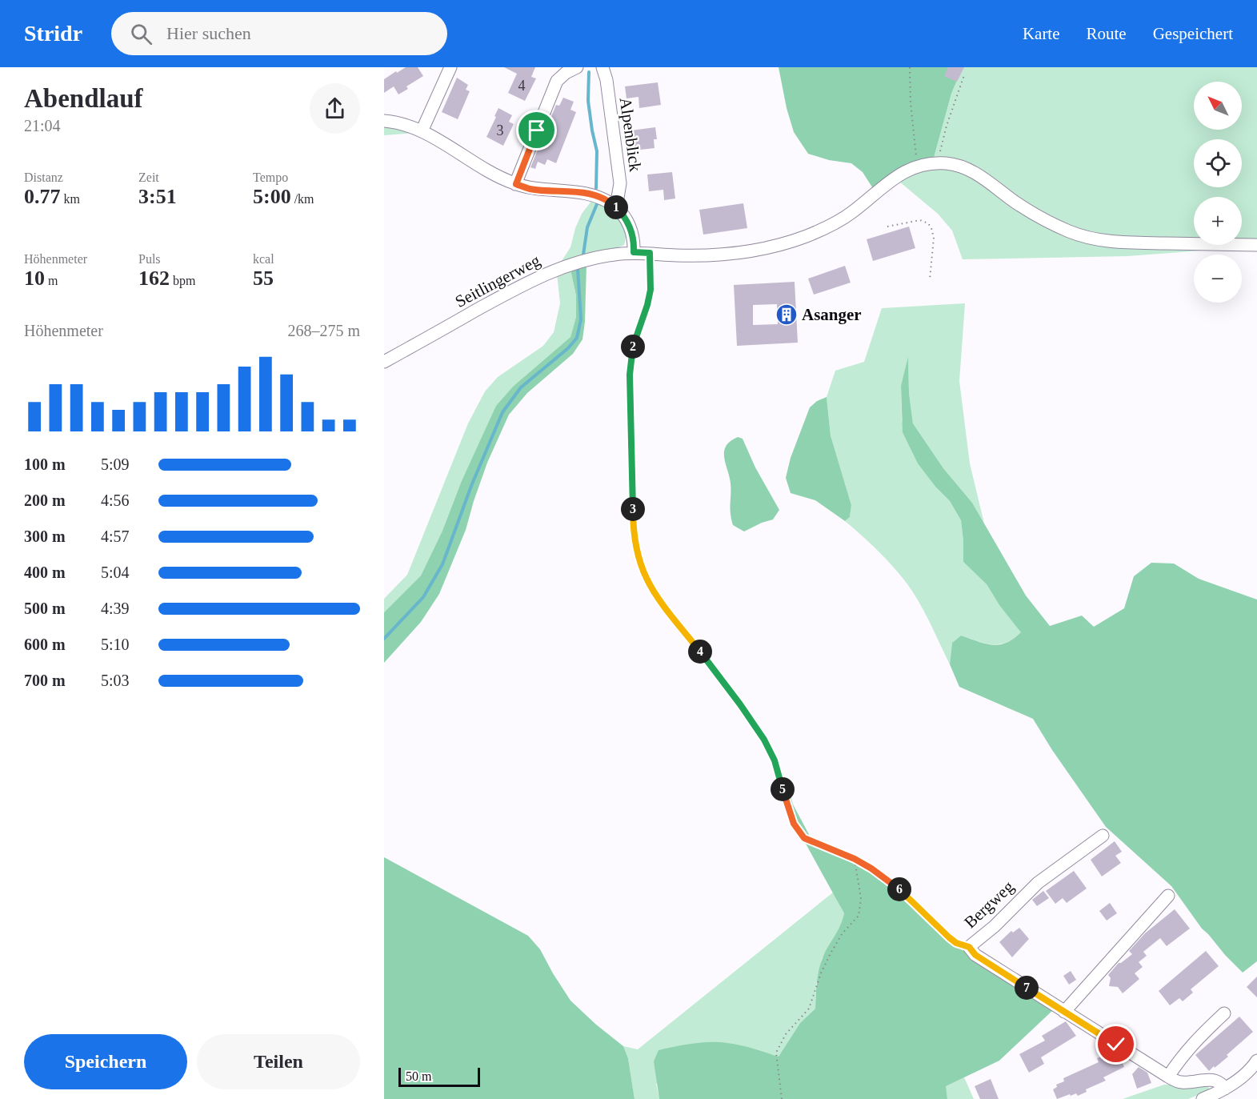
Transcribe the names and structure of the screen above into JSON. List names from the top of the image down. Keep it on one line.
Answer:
{"streets":{"street":["Alpenblick","Seitlingerweg","Bergweg"]},"places":{"building":["Asanger"]},"house_numbers":["4","3"],"scale_bar":"50 m","north":"top left","page":{"header":"Stridr","search":"Hier suchen","nav":["Karte","Route","Gespeichert"],"heading":["Abendlauf","21:04"],"map_buttons":["+","−"],"stats":[["Distanz","0.77 km"],["Zeit","3:51"],["Tempo","5:00 /km"],["Höhenmeter","10 m"],["Puls","162 bpm"],["kcal","55"]],"pins":["1","2","3","4","5","6","7"],"chart":["Höhenmeter","268–275 m"],"list":[{"name":"100 m","note":"5:09"},{"name":"200 m","note":"4:56"},{"name":"300 m","note":"4:57"},{"name":"400 m","note":"5:04"},{"name":"500 m","note":"4:39"},{"name":"600 m","note":"5:10"},{"name":"700 m","note":"5:03"}],"buttons":["Speichern","Teilen"],"scale":"50 m"}}
